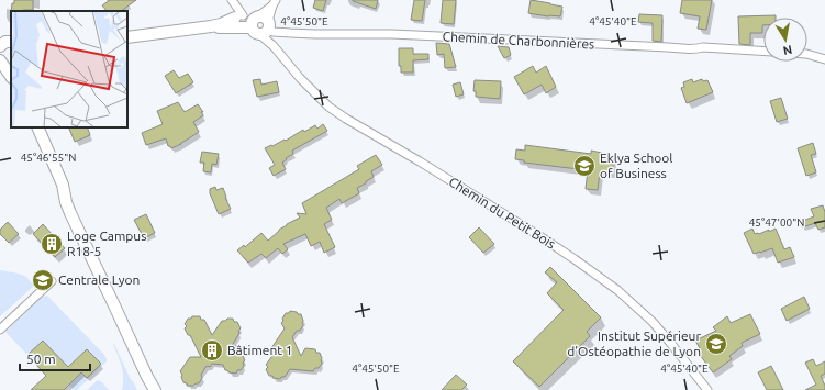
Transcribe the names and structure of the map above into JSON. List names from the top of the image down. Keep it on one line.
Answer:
{"streets":{"main road":["Chemin de Charbonnières"],"street":["Chemin du Petit Bois"]},"crossings":[["Chemin de Charbonnières","Chemin du Petit Bois"]],"places":{"school or university":["Eklya School of Business","Centrale Lyon","Institut Supérieur d'Ostéopathie de Lyon"],"building":["Loge Campus R18-5","Bâtiment 1"]},"scale_bar":"50 m","north":"bottom","coordinates":["4°45'50\"E","4°45'40\"E","45°46'55\"N","45°47'00\"N"]}
